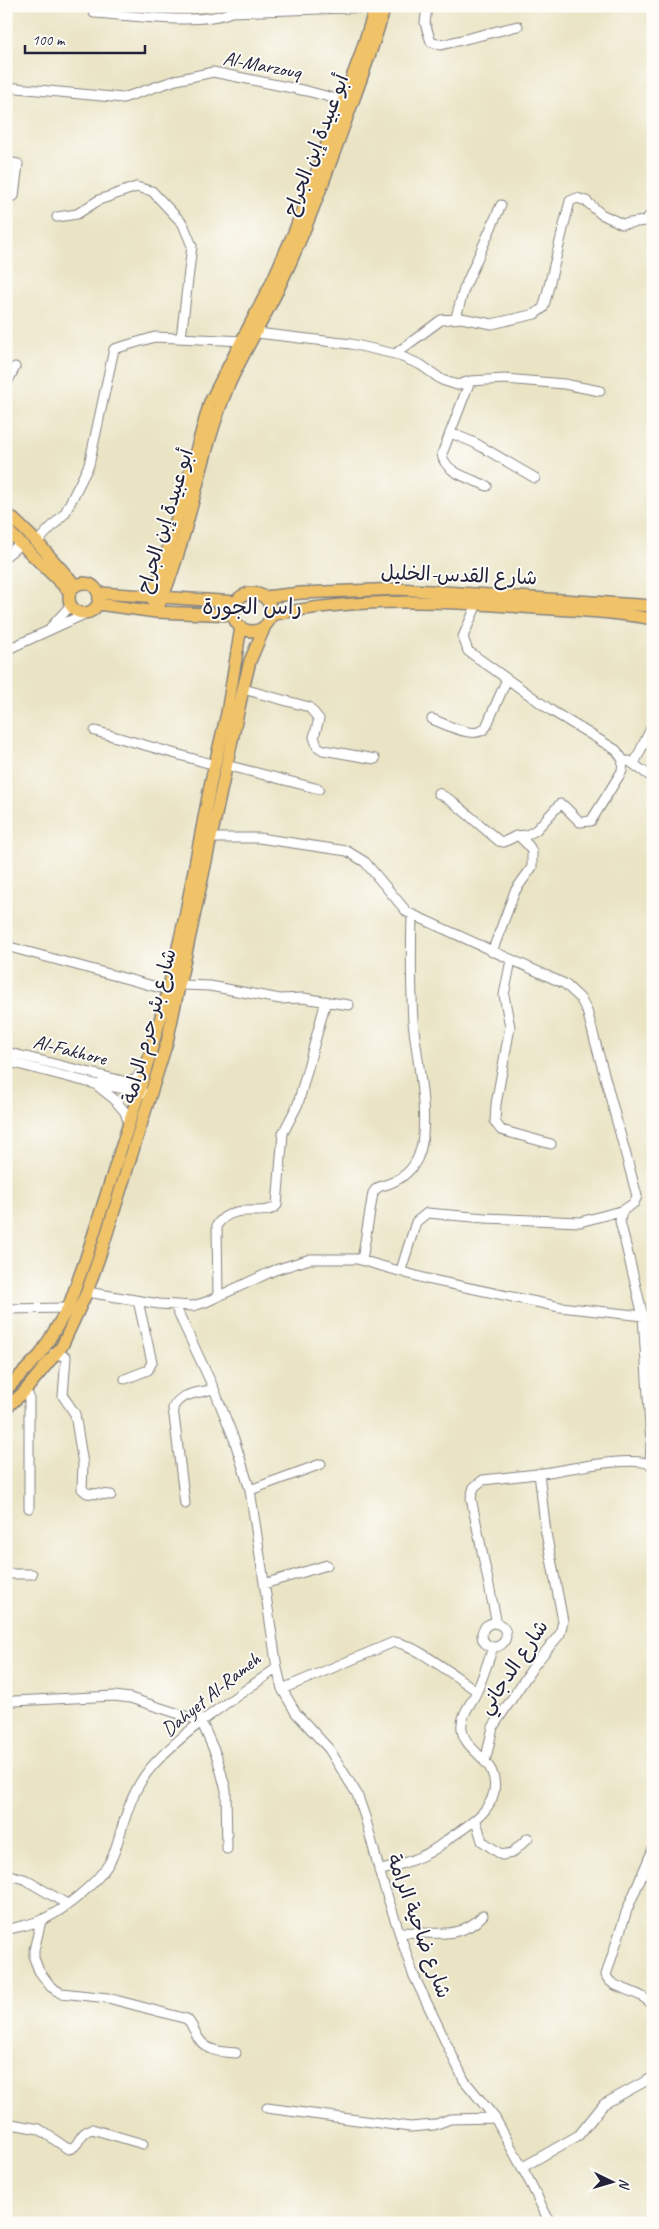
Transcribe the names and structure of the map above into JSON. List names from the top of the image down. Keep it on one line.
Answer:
{"streets":{"main road":["أبو عبيدة إبن الجراح","شارع القدس-الخليل","شارع بئر حرم الرامة"],"street":["Al-Marzouq","Al-Fakhore","شارع الدجاني","Dahyet Al-Rameh","شارع ضاحية الرامة"]},"crossings":[["Al-Marzouq","أبو عبيدة إبن الجراح"],["شارع القدس-الخليل","شارع بئر حرم الرامة"],["شارع بئر حرم الرامة","Al-Fakhore"],["Dahyet Al-Rameh","شارع ضاحية الرامة"]],"districts":["راس الجورة"],"scale_bar":"100 m","north":"right"}
